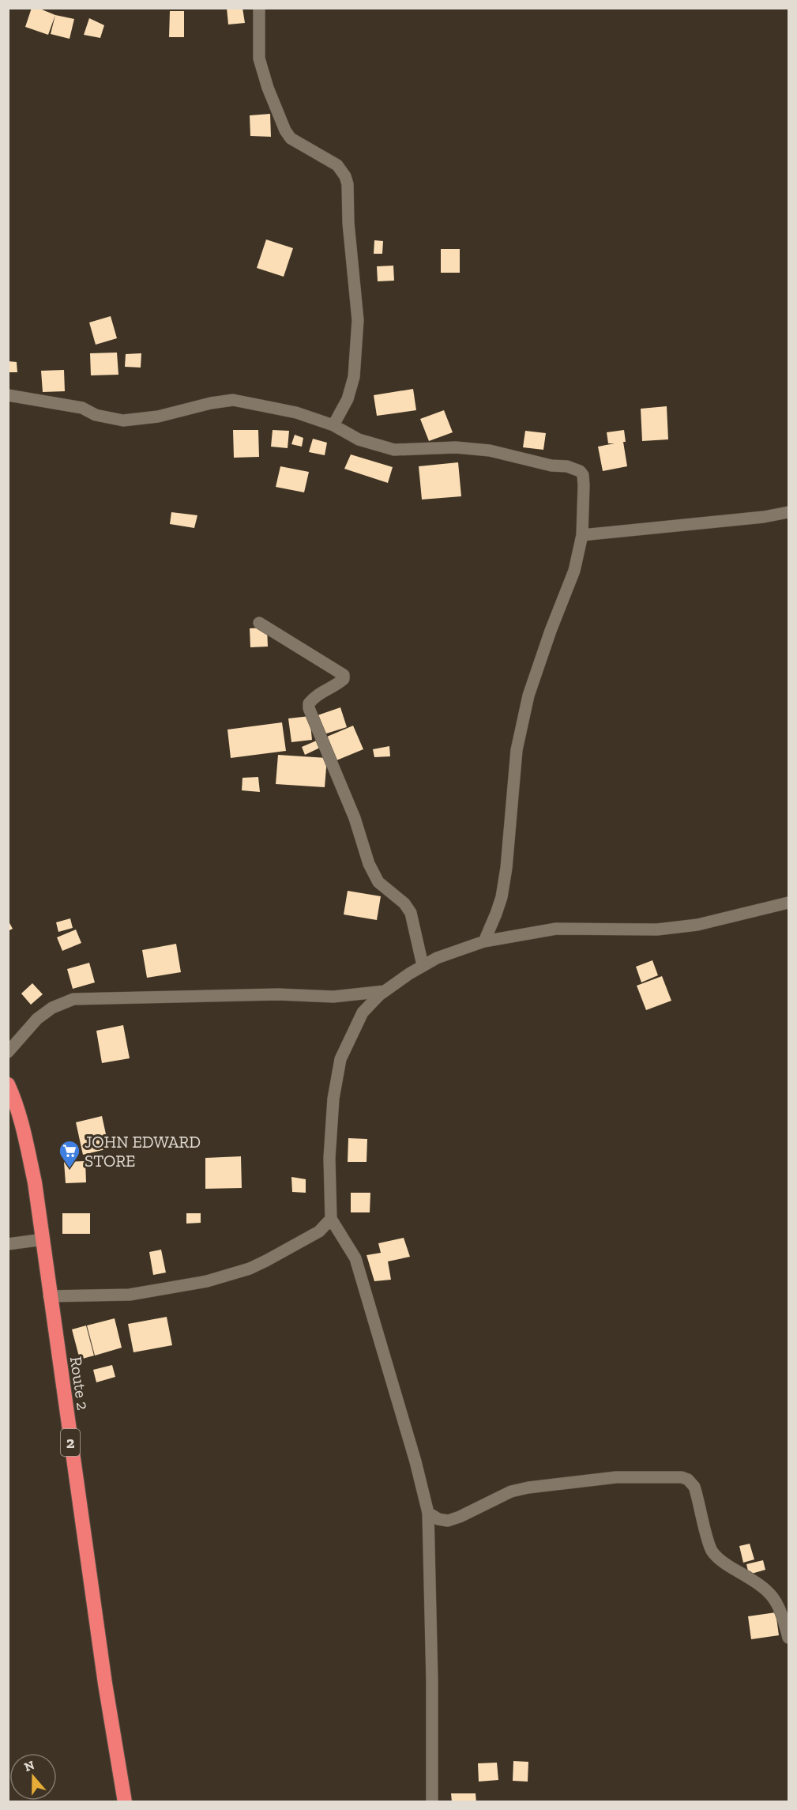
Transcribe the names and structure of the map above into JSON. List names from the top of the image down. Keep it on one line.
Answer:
{"streets":{"highway":["Route 2","2"]},"places":{"supermarket":["JOHN EDWARD STORE"]},"north":"top"}
